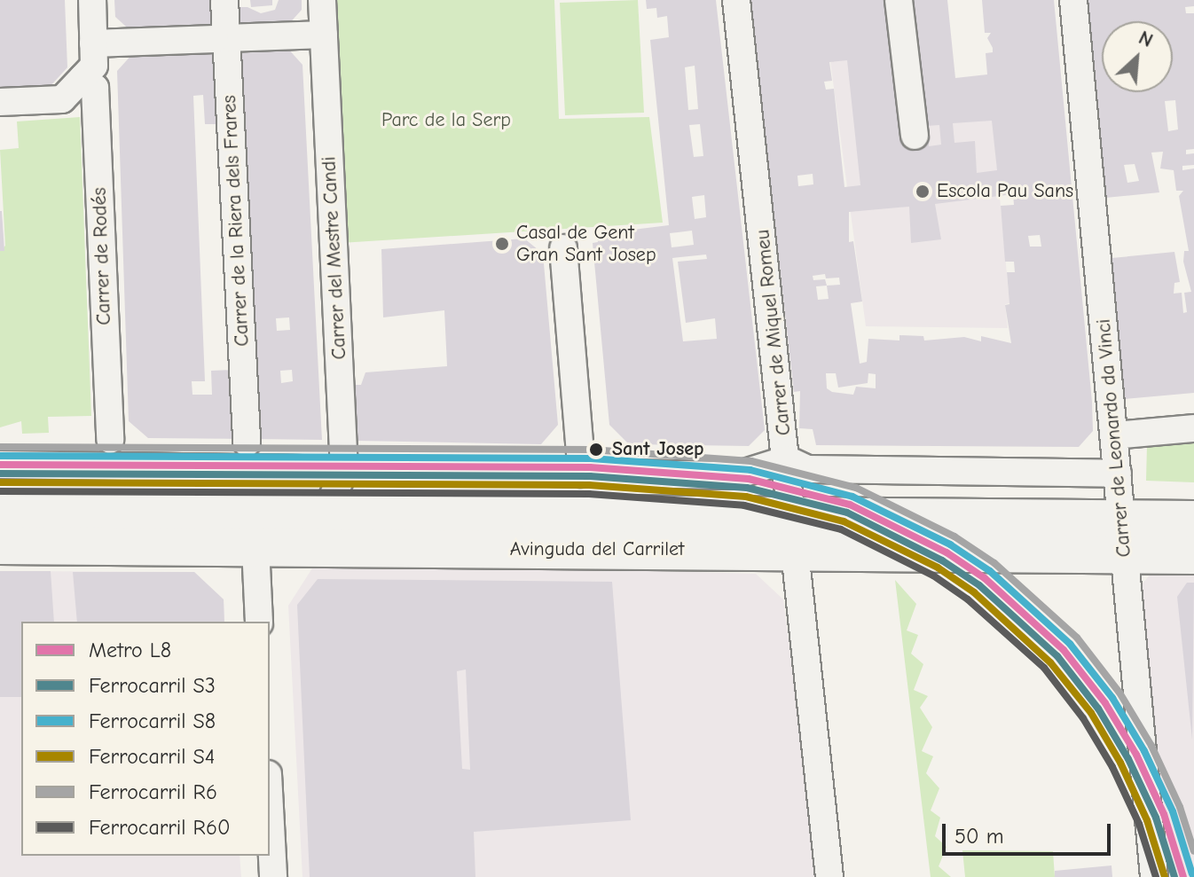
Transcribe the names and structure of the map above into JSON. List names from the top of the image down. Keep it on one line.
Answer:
{"streets":{"main road":["Avinguda del Carrilet"],"street":["Carrer de la Riera dels Frares","Carrer de Rodés","Carrer del Mestre Candi","Carrer de Miquel Romeu","Carrer de Leonardo da Vinci"]},"crossings":[["Carrer del Mestre Candi","Avinguda del Carrilet"],["Carrer de Miquel Romeu","Avinguda del Carrilet"],["Carrer de Leonardo da Vinci","Avinguda del Carrilet"]],"parks":["Parc de la Serp"],"places":["Escola Pau Sans","Casal de Gent Gran Sant Josep","Sant Josep"],"lines":["rail line R6","rail line S8","metro line L8","rail line S3","rail line S4","rail line R60"],"legend":["Metro L8","Ferrocarril S3","Ferrocarril S8","Ferrocarril S4","Ferrocarril R6","Ferrocarril R60"],"scale_bar":"50 m","north":"top right"}
